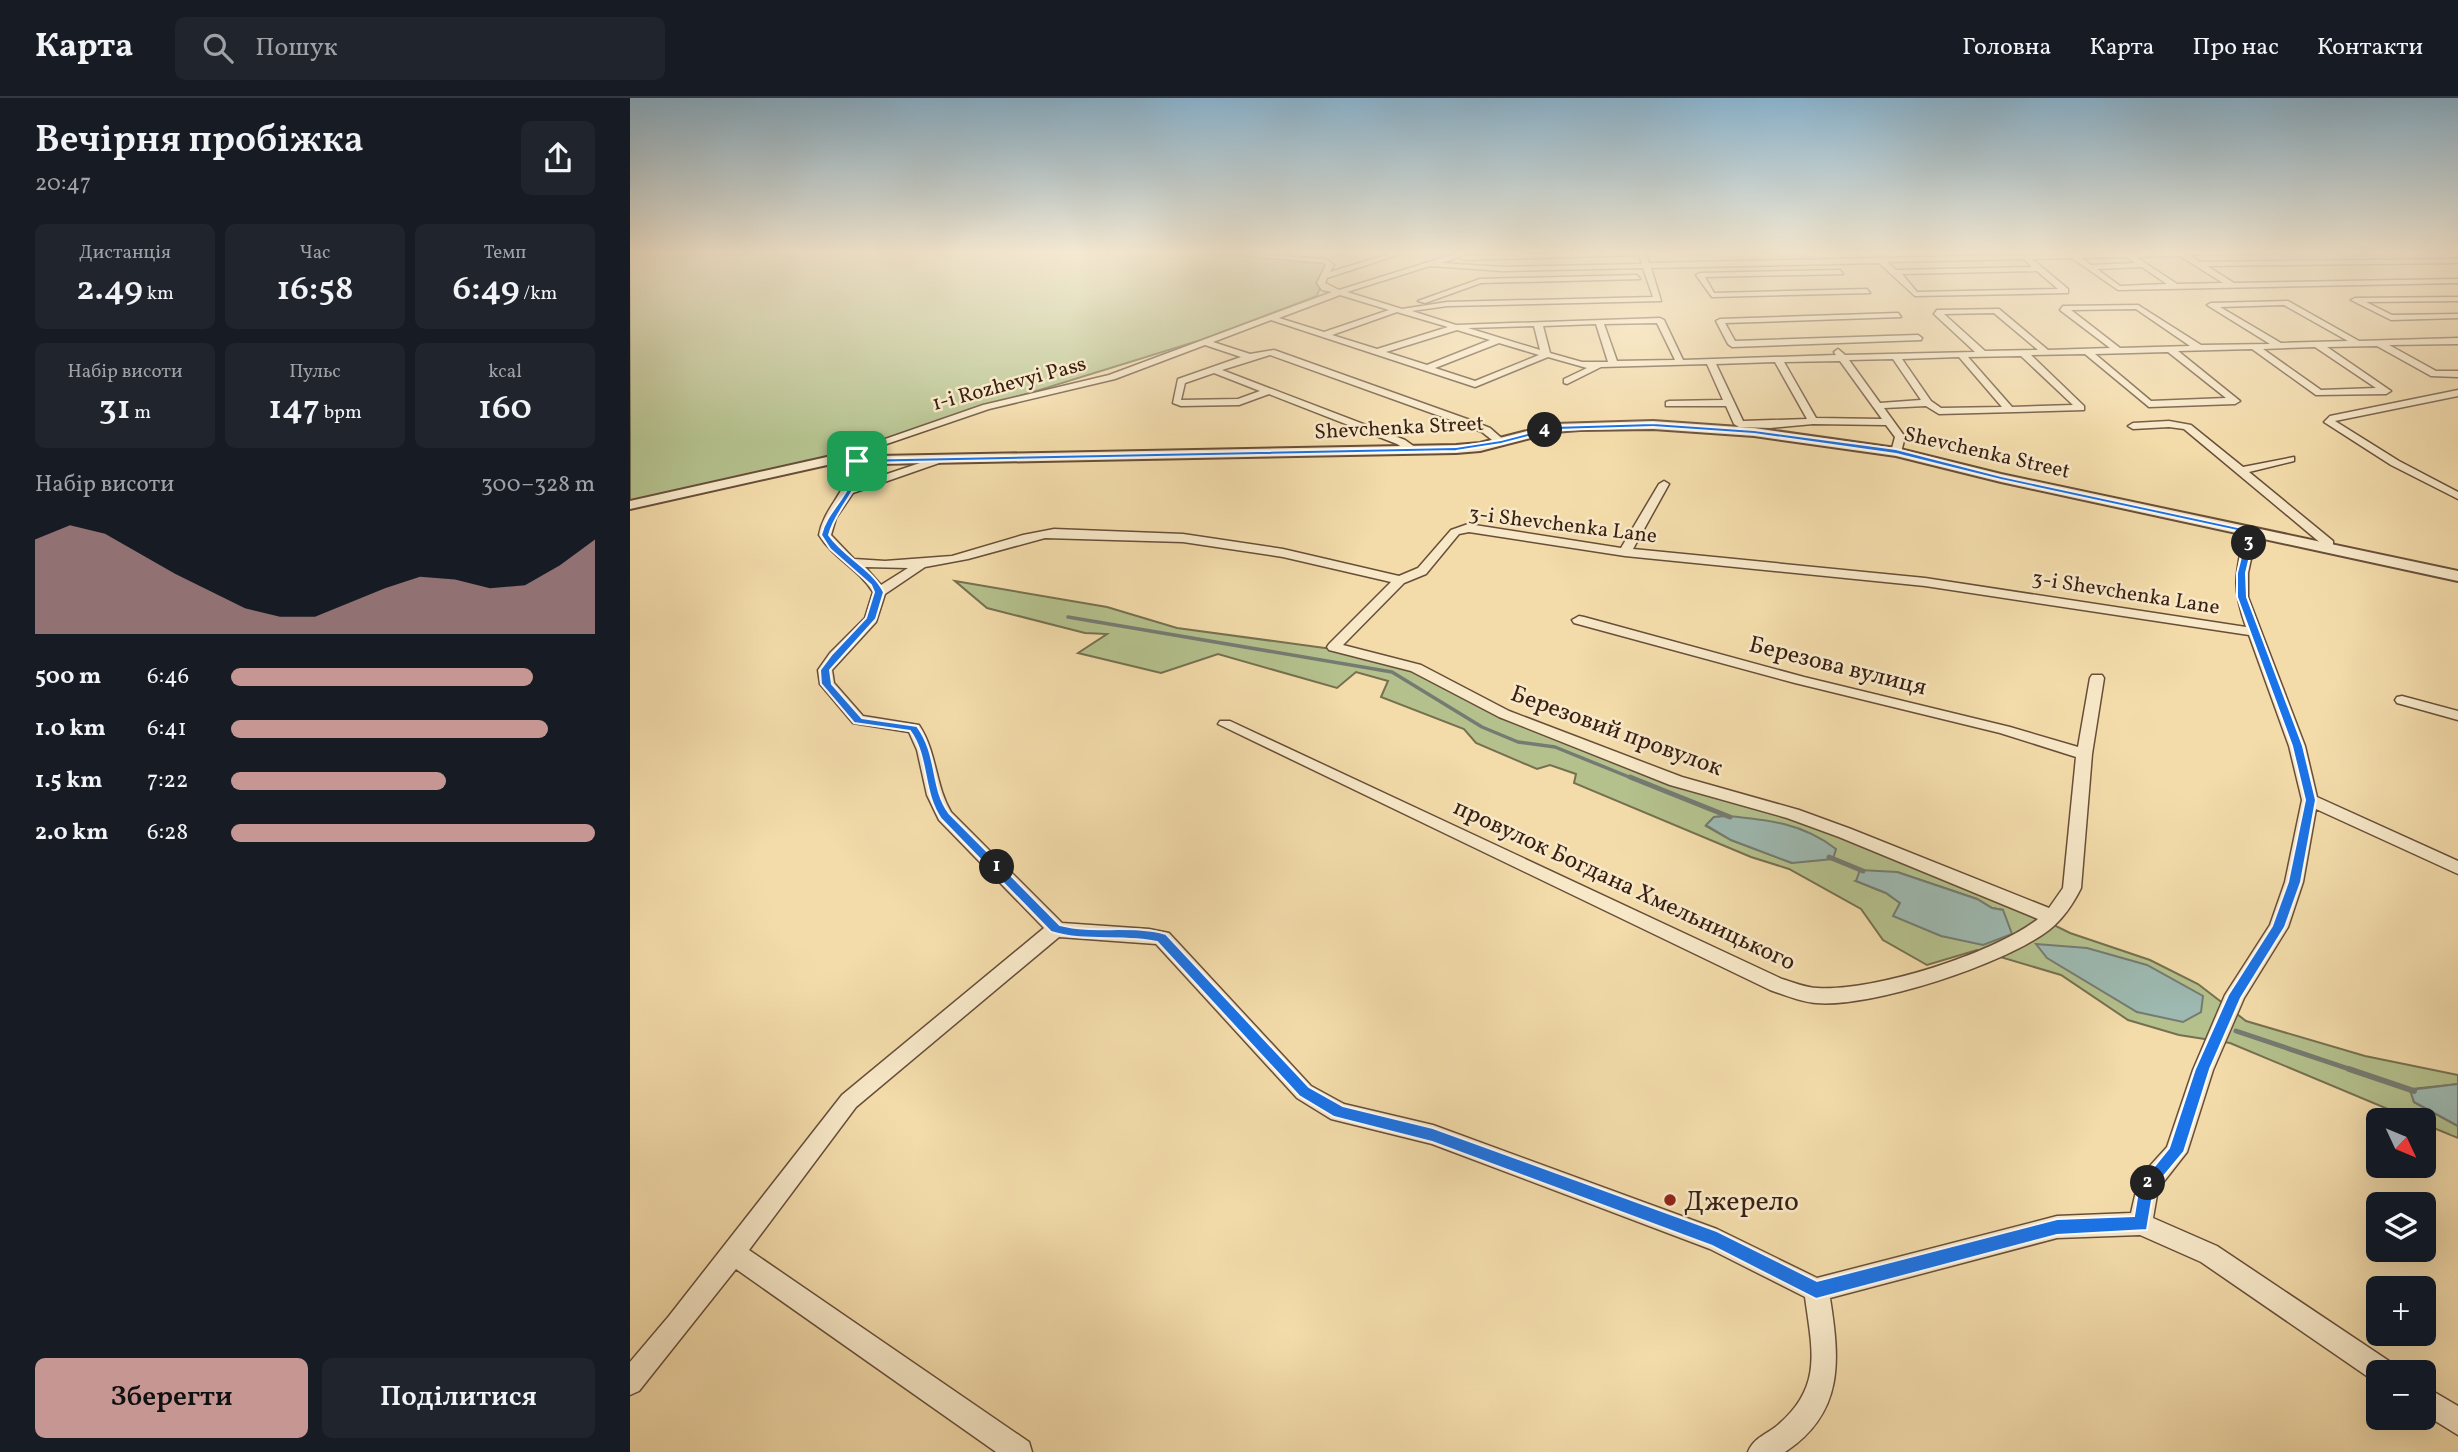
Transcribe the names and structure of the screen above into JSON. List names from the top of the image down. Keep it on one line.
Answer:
{"streets":{"street":["1-i Rozhevyi Pass","Shevchenka Street","3-i Shevchenka Lane","Березова вулиця","Березовий провулок","провулок Богдана Хмельницького"]},"crossings":[["1-i Rozhevyi Pass","Shevchenka Street"],["3-i Shevchenka Lane","Березовий провулок"],["Березова вулиця","провулок Богдана Хмельницького"],["Березовий провулок","провулок Богдана Хмельницького"]],"places":["Джерело"],"north":"bottom right","page":{"header":"Карта","search":"Пошук","nav":["Головна","Карта","Про нас","Контакти"],"heading":["Вечірня пробіжка","20:47"],"stats":[["Дистанція","2.49 km"],["Час","16:58"],["Темп","6:49 /km"],["Набір висоти","31 m"],["Пульс","147 bpm"],["kcal","160"]],"pins":["4","3","1","2"],"chart":["Набір висоти","300–328 m"],"list":[{"name":"500 m","note":"6:46"},{"name":"1.0 km","note":"6:41"},{"name":"1.5 km","note":"7:22"},{"name":"2.0 km","note":"6:28"}],"map_buttons":["+","−"],"buttons":["Зберегти","Поділитися"]}}
